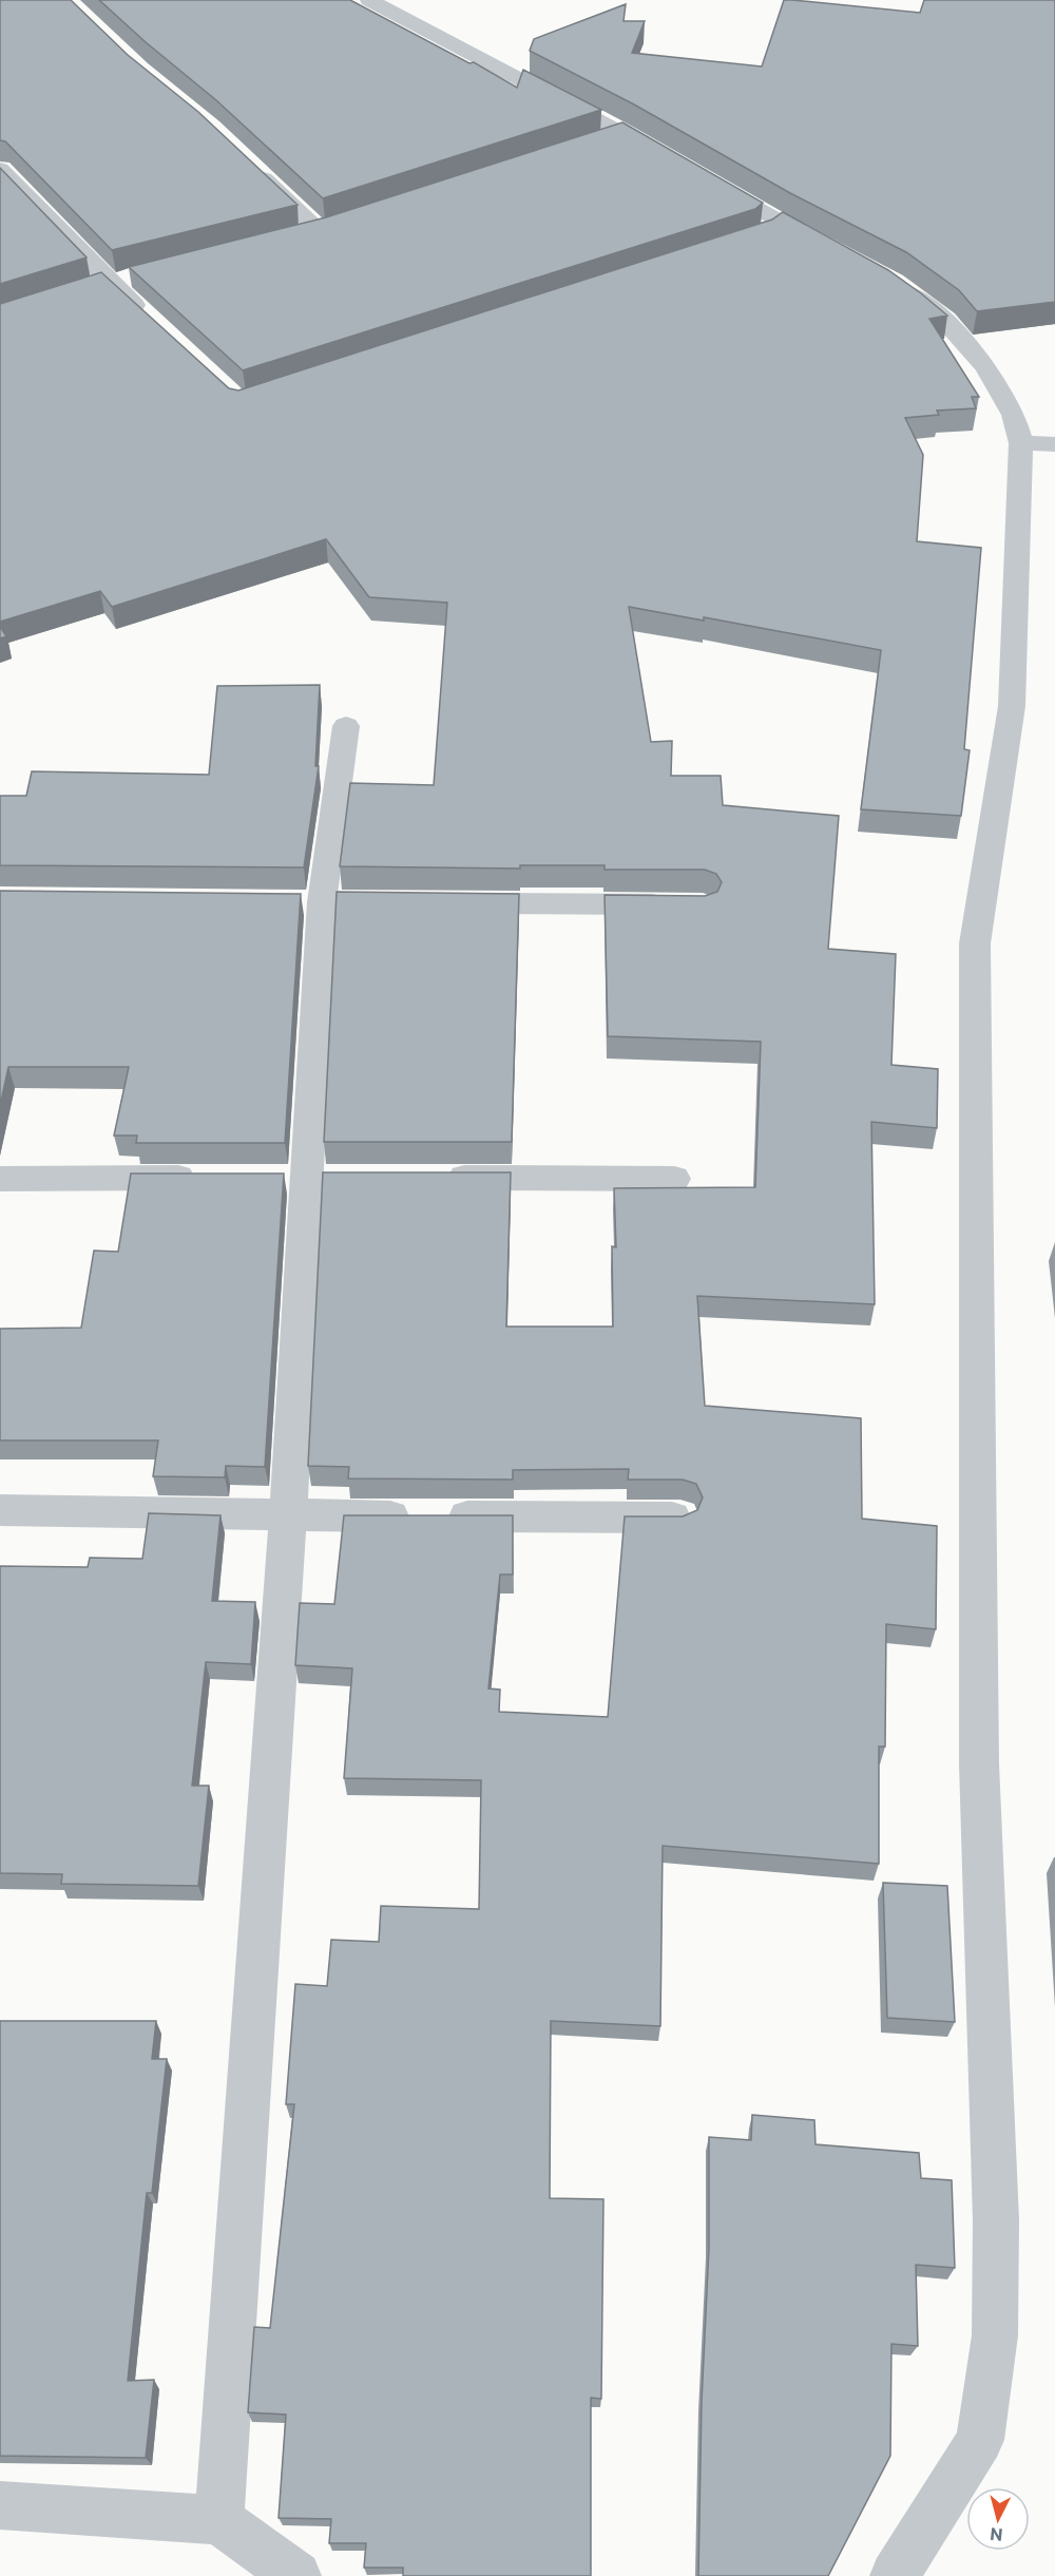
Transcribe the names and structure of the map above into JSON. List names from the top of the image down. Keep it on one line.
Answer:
{"north":"bottom"}
